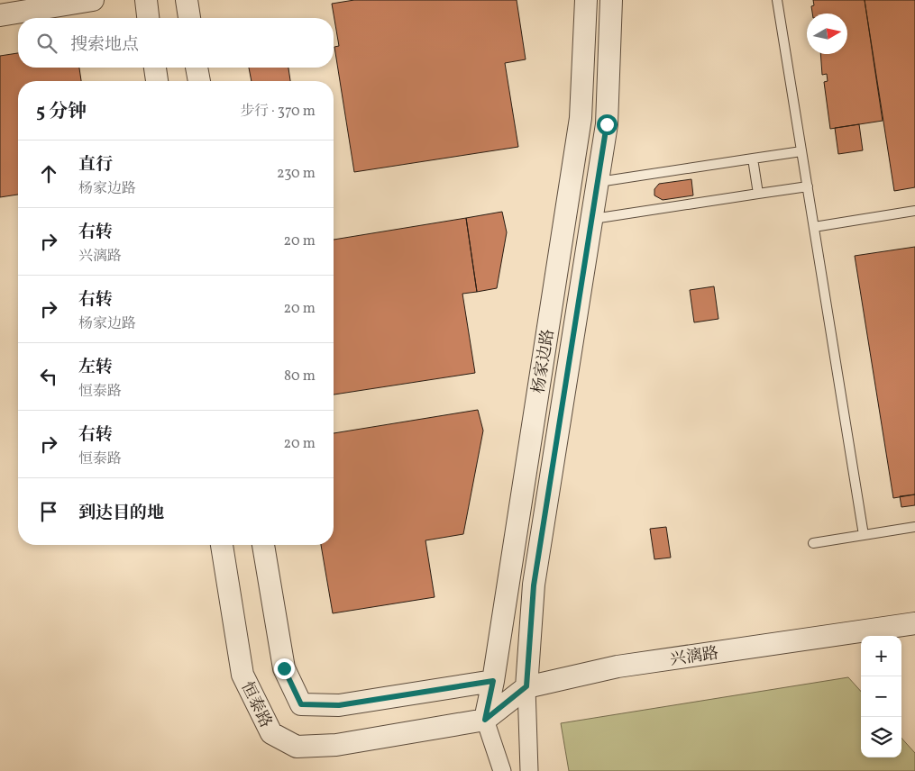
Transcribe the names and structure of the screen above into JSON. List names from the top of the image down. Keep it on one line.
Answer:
{"streets":{"street":["杨家边路","兴漓路","恒泰路"]},"crossings":[["杨家边路","兴漓路"],["杨家边路","恒泰路"],["兴漓路","恒泰路"]],"north":"right","page":{"search":"搜索地点","heading":["5 分钟","步行 · 370 m"],"list":[["直行","杨家边路","230 m"],["右转","兴漓路","20 m"],["右转","杨家边路","20 m"],["左转","恒泰路","80 m"],["右转","恒泰路","20 m"],"到达目的地"],"map_buttons":["+","−"]}}
